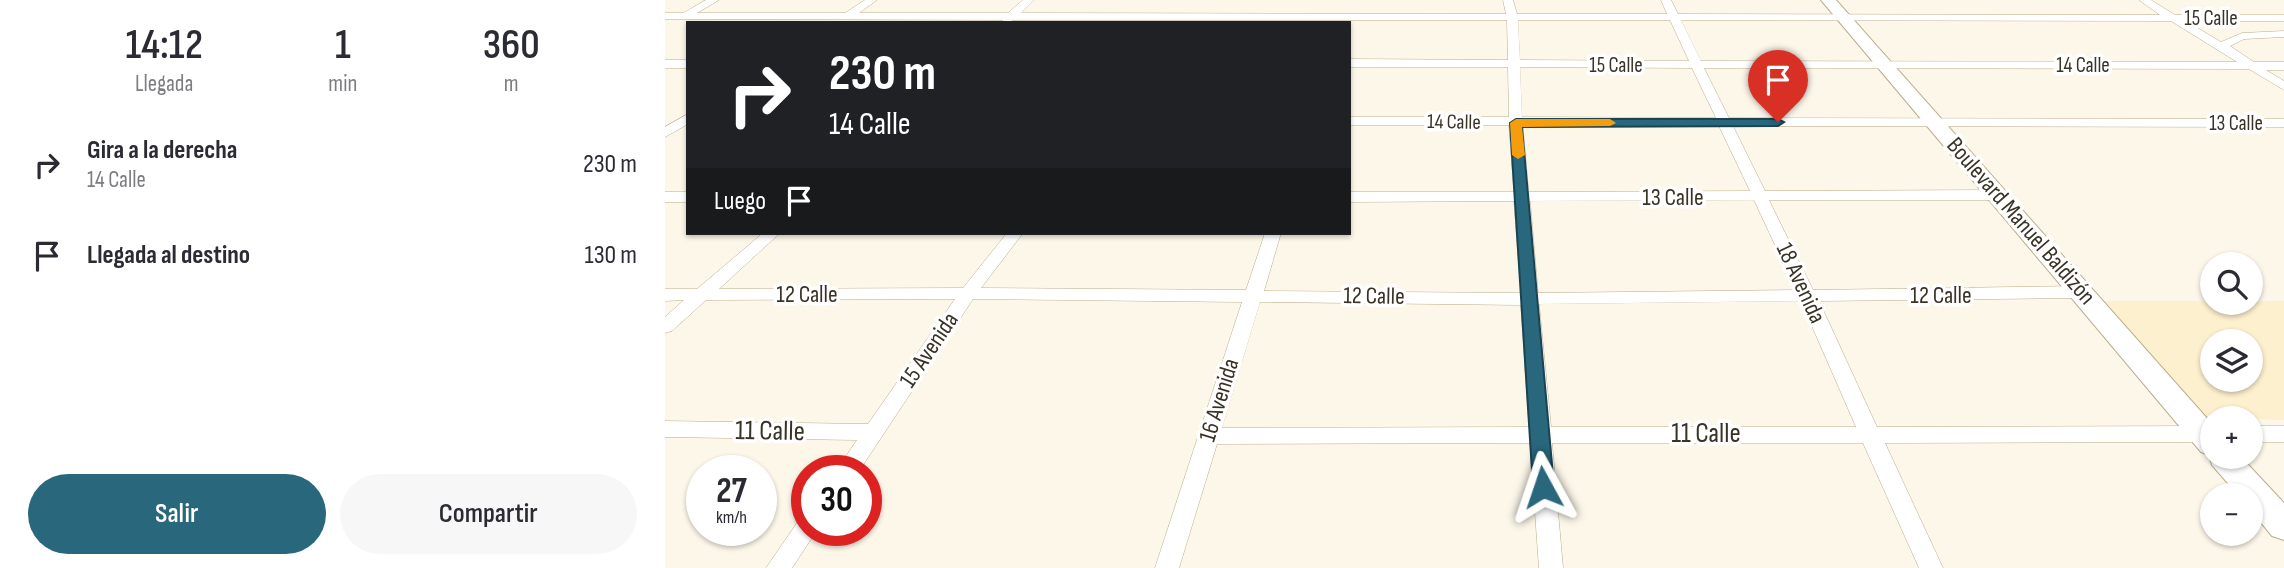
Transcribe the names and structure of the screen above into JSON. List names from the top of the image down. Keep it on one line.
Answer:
{"streets":{"main road":["Boulevard Manuel Baldizón"],"street":["15 Calle","14 Calle","13 Calle","18 Avenida","12 Calle","15 Avenida","16 Avenida","11 Calle"]},"crossings":[["15 Calle","14 Calle"],["15 Calle","Boulevard Manuel Baldizón"],["15 Calle","18 Avenida"],["14 Calle","13 Calle"],["14 Calle","Boulevard Manuel Baldizón"],["14 Calle","18 Avenida"],["13 Calle","Boulevard Manuel Baldizón"],["13 Calle","18 Avenida"],["Boulevard Manuel Baldizón","12 Calle"],["18 Avenida","12 Calle"],["18 Avenida","11 Calle"],["12 Calle","15 Avenida"],["12 Calle","16 Avenida"],["15 Avenida","11 Calle"],["16 Avenida","11 Calle"]],"page":{"eta":["14:12","Llegada","1","min","360","m"],"turn":["230 m","14 Calle"],"list":[{"name":"Gira a la derecha","note":"14 Calle","value":"230 m"},{"name":"Llegada al destino","value":"130 m"}],"then":"Luego","map_buttons":["+","−"],"speed":"27 km/h","limit":"30","buttons":["Salir","Compartir"]}}
